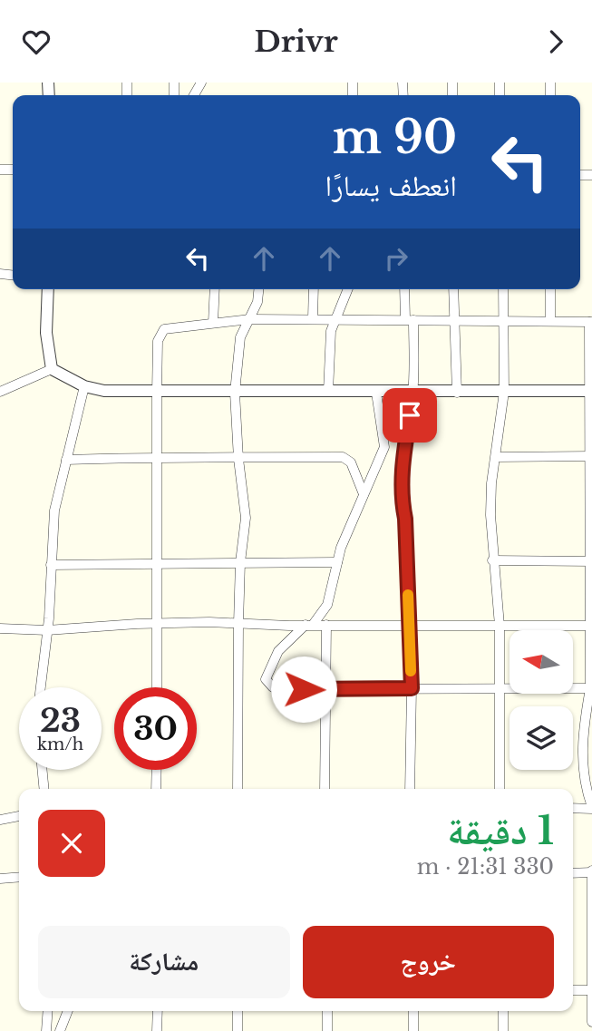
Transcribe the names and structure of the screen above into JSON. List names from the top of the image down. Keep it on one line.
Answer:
{"north":"left","page":{"header":"Drivr","turn":["90 m","انعطف يسارًا"],"speed":"23 km/h","limit":"30","heading":["1 دقيقة","330 m · 21:31"],"buttons":["خروج","مشاركة"]}}
